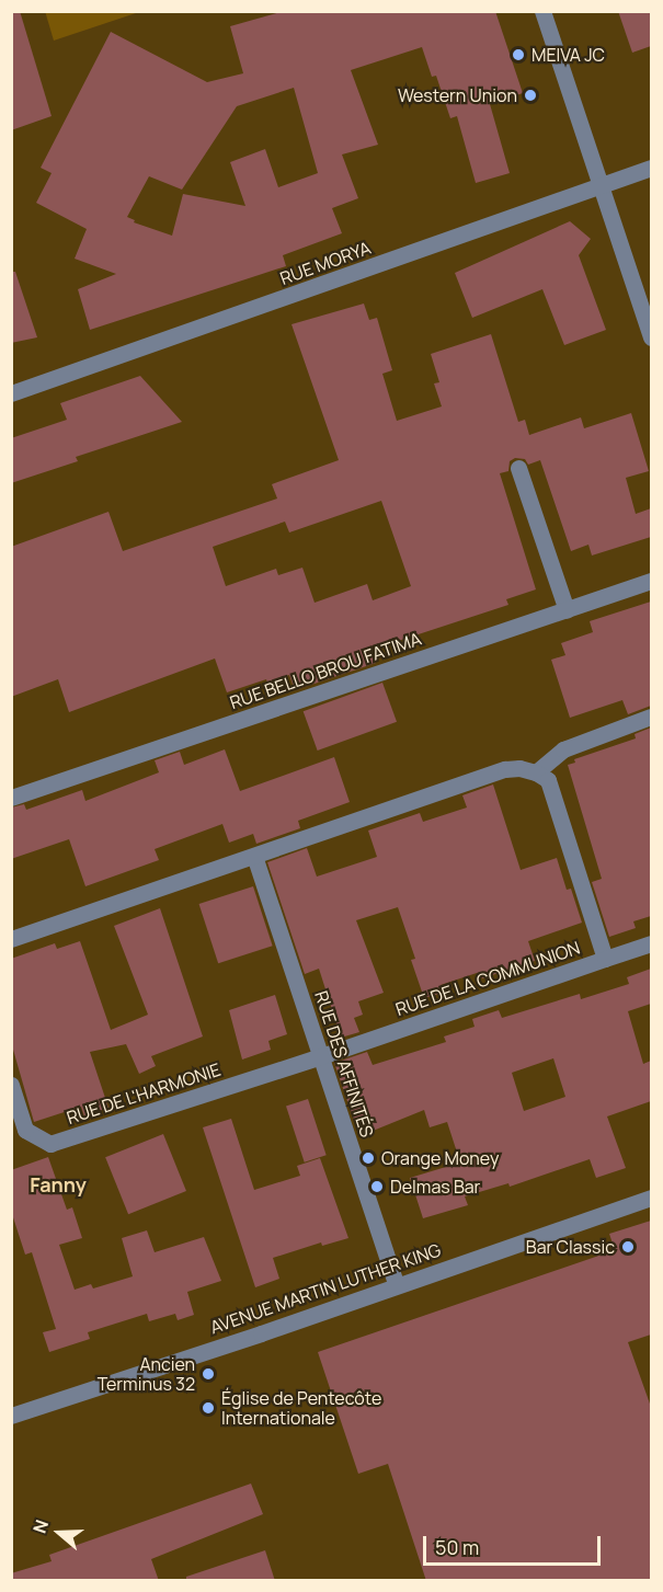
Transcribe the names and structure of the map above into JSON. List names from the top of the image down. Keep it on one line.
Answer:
{"streets":{"street":["RUE MORYA","RUE BELLO BROU FATIMA","RUE DE LA COMMUNION","RUE DES AFFINITÉS","RUE DE L'HARMONIE","AVENUE MARTIN LUTHER KING"]},"crossings":[["RUE DE LA COMMUNION","RUE DES AFFINITÉS"],["RUE DE LA COMMUNION","RUE DE L'HARMONIE"],["RUE DES AFFINITÉS","RUE DE L'HARMONIE"],["RUE DES AFFINITÉS","AVENUE MARTIN LUTHER KING"]],"districts":["Fanny"],"places":["MEIVA JC","Western Union","Orange Money","Delmas Bar","Bar Classic","Ancien Terminus 32","Église de Pentecôte Internationale"],"scale_bar":"50 m","north":"left"}
